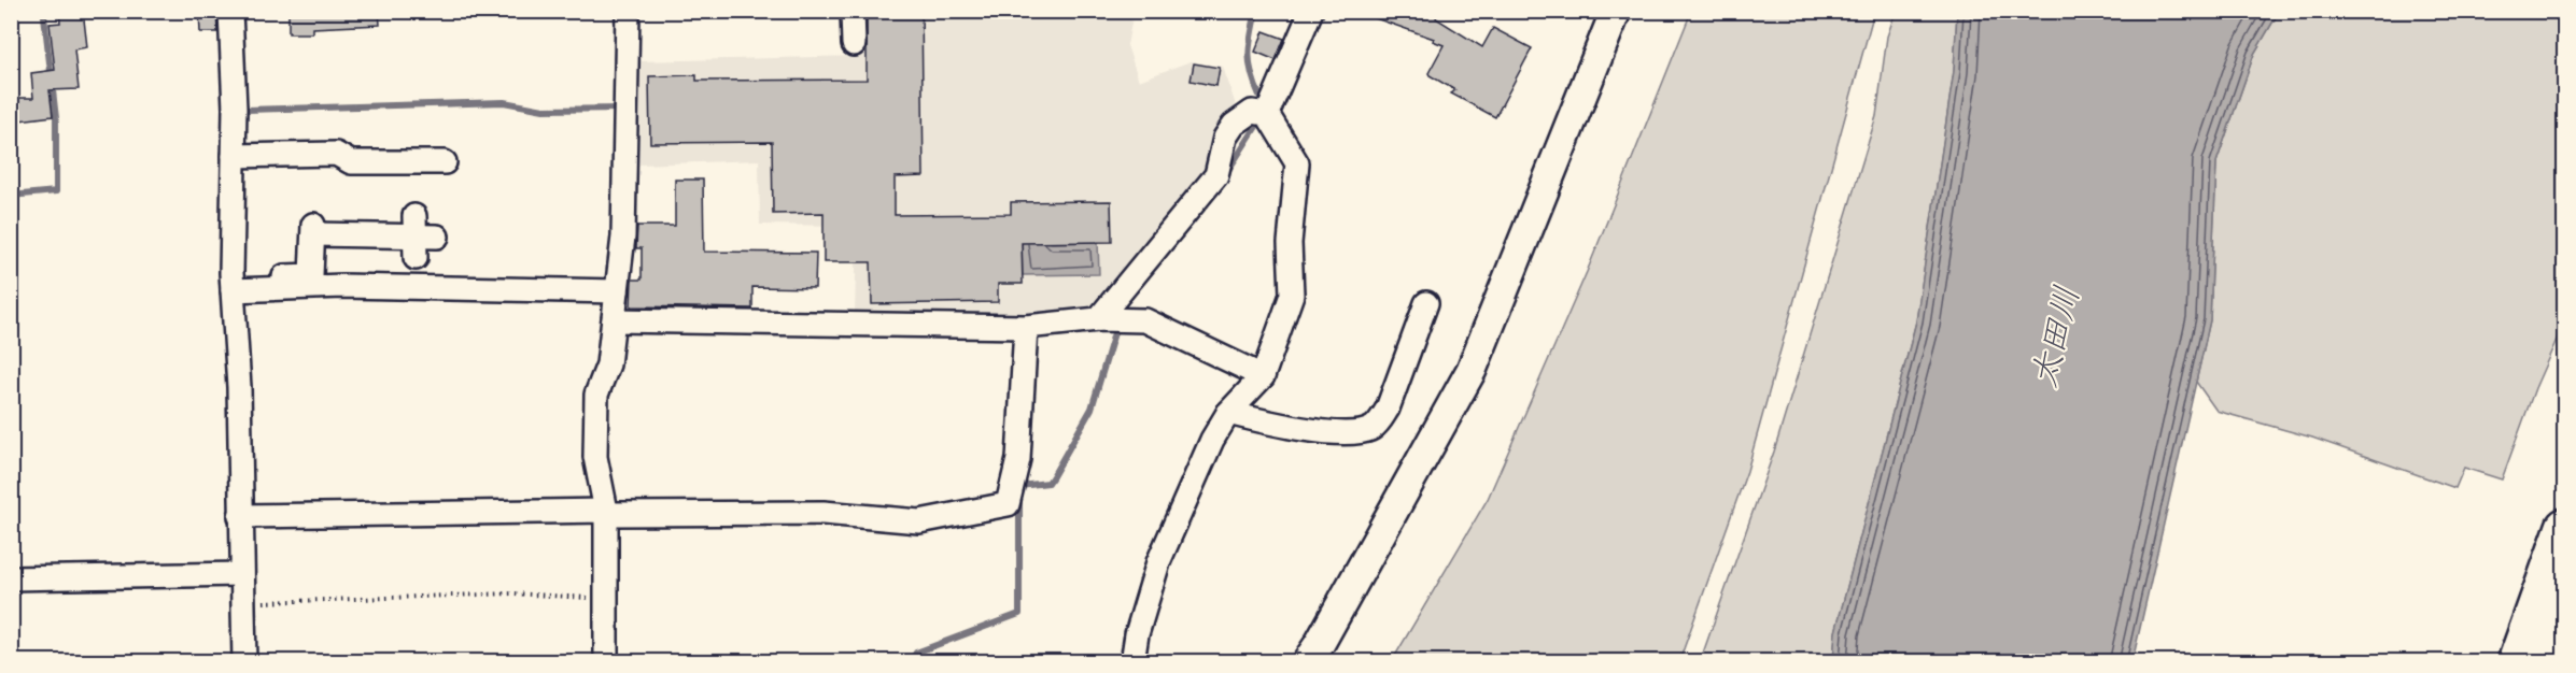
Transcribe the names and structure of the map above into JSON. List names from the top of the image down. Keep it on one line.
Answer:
{"water":["太田川"]}
